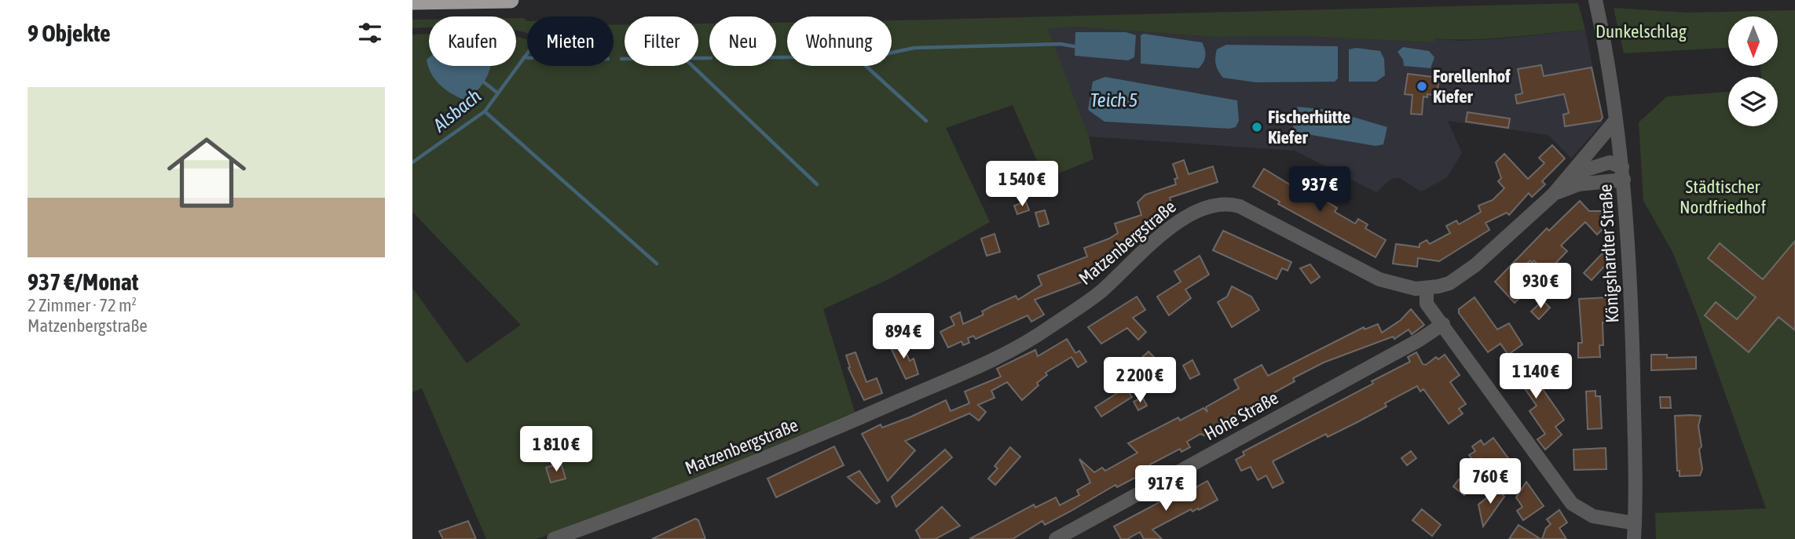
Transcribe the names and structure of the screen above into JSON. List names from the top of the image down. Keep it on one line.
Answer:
{"streets":{"street":["Matzenbergstraße","Königshardter Straße","Hohe Straße"]},"water":["Teich 5","Alsbach"],"parks":["Dunkelschlag","Städtischer Nordfriedhof"],"places":["Forellenhof Kiefer","Fischerhütte Kiefer"],"north":"bottom","page":{"heading":"9 Objekte","chip":["Kaufen","Mieten","Filter","Neu","Wohnung"],"list":[{"name":"937 €/Monat","note":"2 Zimmer · 72 m² · Matzenbergstraße"}],"price":["1 540 €","937 €","930 €","894 €","1 140 €","2 200 €","1 810 €","760 €","917 €"]}}
